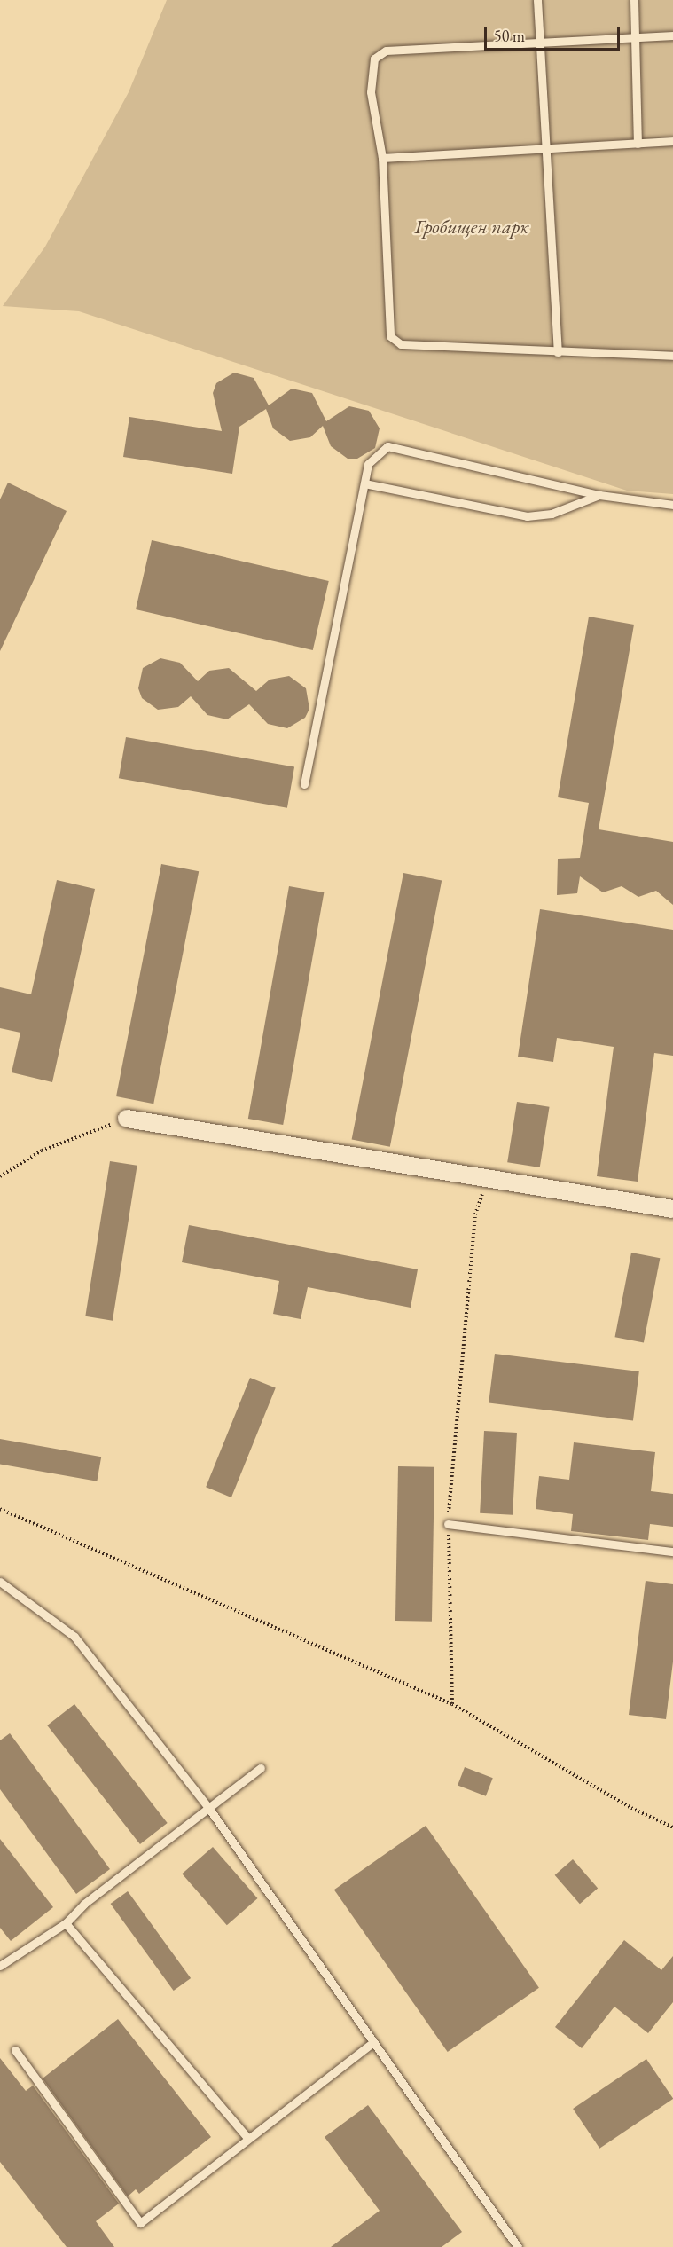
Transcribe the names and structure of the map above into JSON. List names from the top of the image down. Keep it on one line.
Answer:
{"parks":["Гробищен парк"],"scale_bar":"50 m"}
